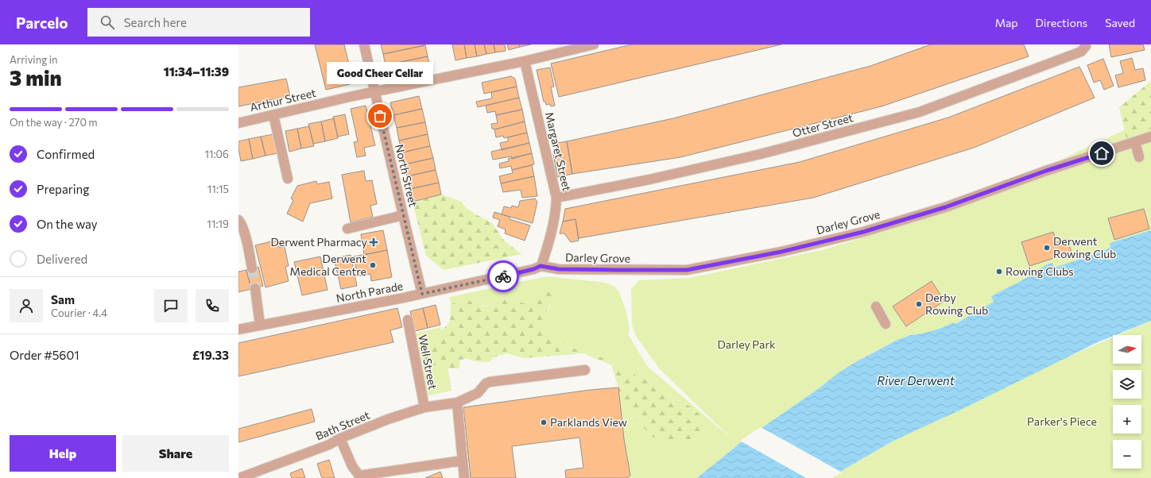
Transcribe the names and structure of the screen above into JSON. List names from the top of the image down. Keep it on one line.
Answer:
{"streets":{"street":["Arthur Street","Otter Street","Margaret Street","North Street","Darley Grove","North Parade","Well Street","Bath Street"]},"crossings":[["Arthur Street","Margaret Street"],["Arthur Street","North Street"],["Otter Street","Margaret Street"],["Margaret Street","Darley Grove"],["Margaret Street","North Parade"],["North Street","North Parade"],["Darley Grove","North Parade"],["Well Street","Bath Street"]],"water":["River Derwent"],"parks":["Darley Park","Parker's Piece"],"places":{"other":["Good Cheer Cellar","Derwent Rowing Club","Derwent Medical Centre","Rowing Clubs","Derby Rowing Club","Parklands View"],"health":["Derwent Pharmacy"]},"north":"right","page":{"header":"Parcelo","search":"Search here","nav":["Map","Directions","Saved"],"heading":["3 min","Arriving in","11:34–11:39"],"panel":["Sam","Courier · 4.4","Order #5601","£19.33"],"bubble":"Good Cheer Cellar","bar":"On the way · 270 m","list":[["Confirmed","11:06"],["Preparing","11:15"],["On the way","11:19"],"Delivered"],"map_buttons":["+","−"],"buttons":["Help","Share"]}}
